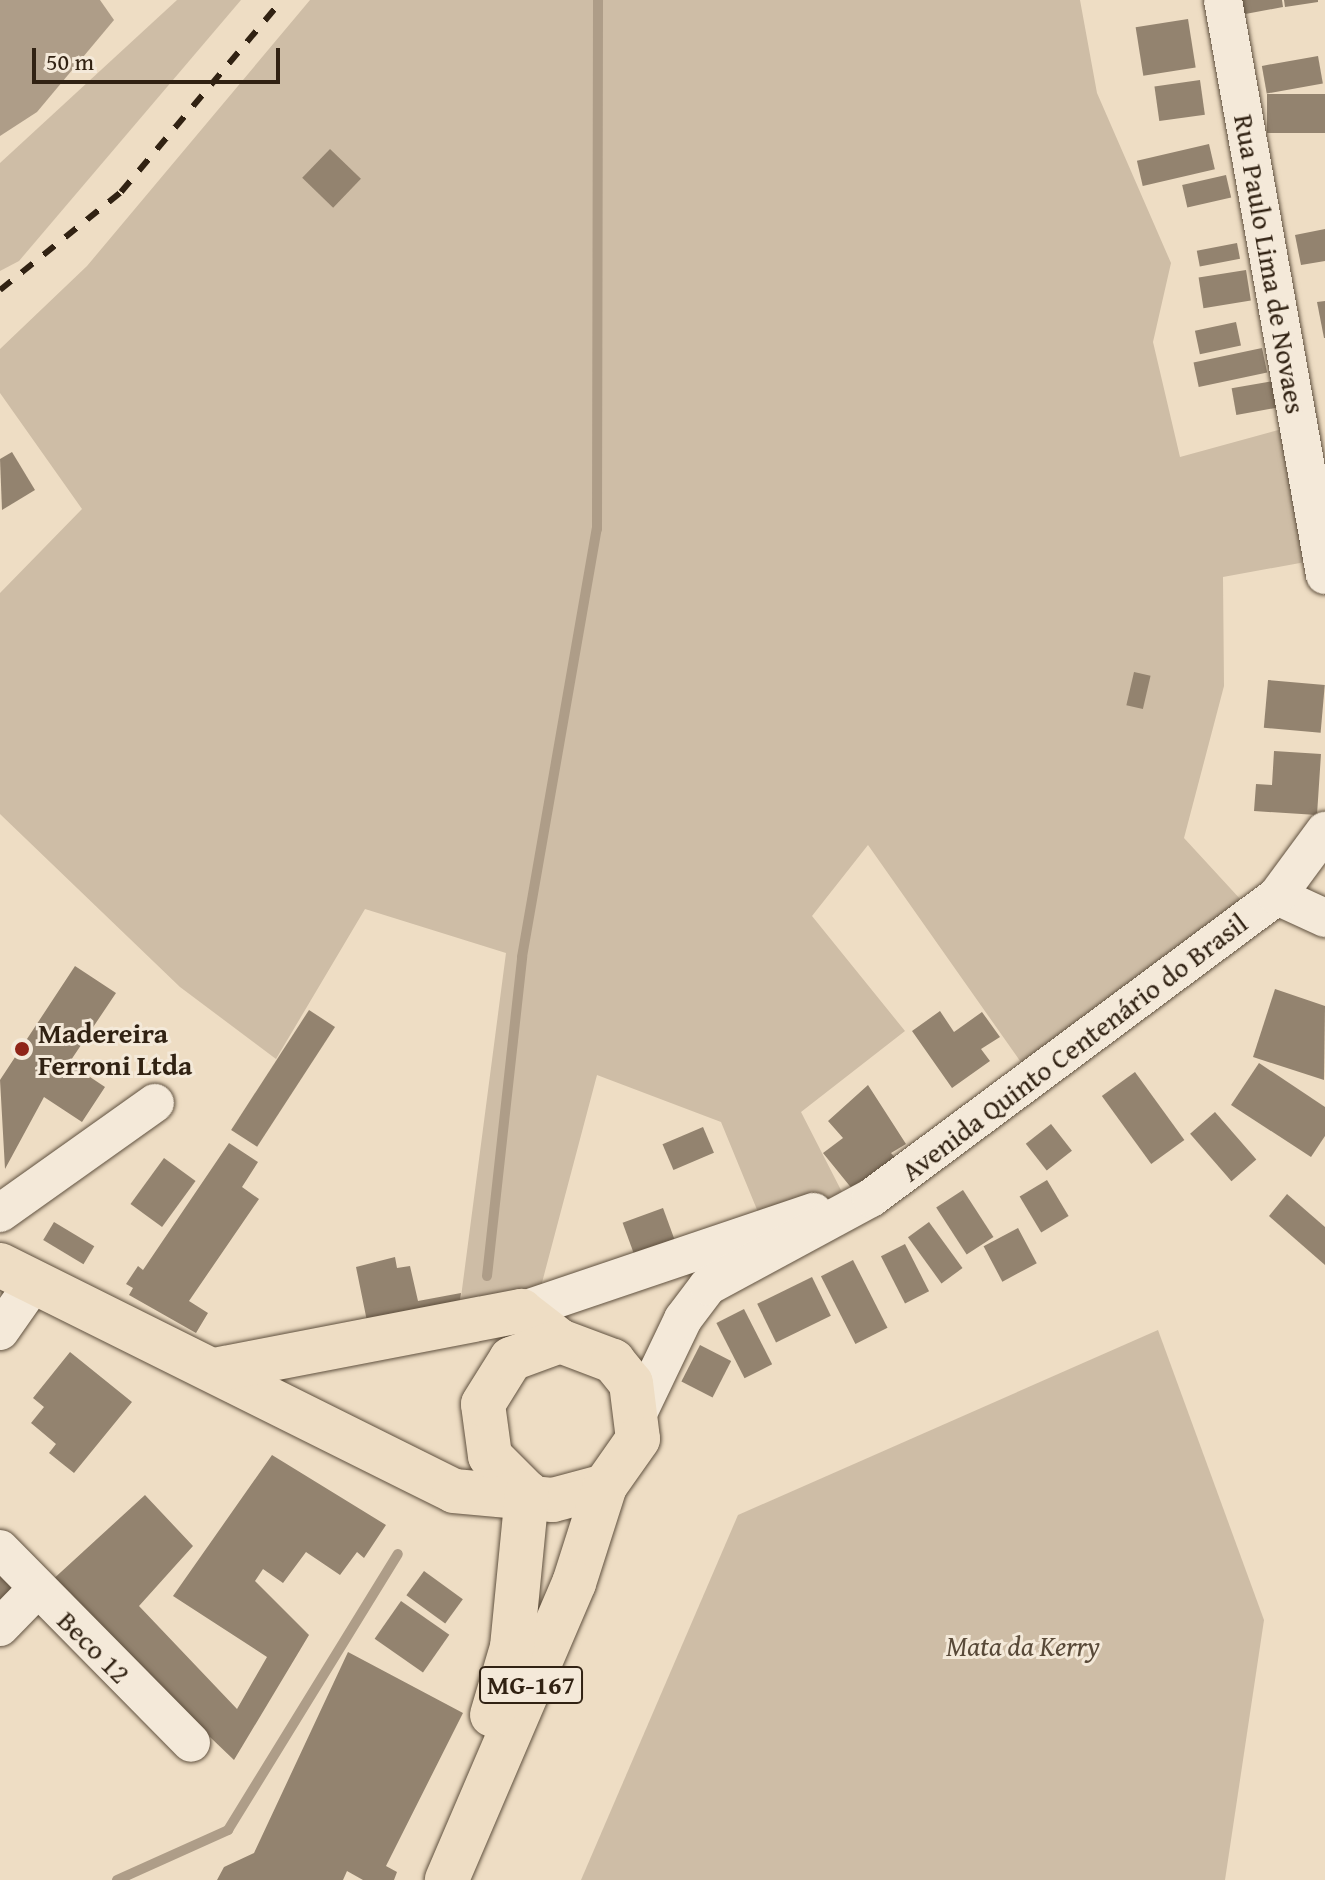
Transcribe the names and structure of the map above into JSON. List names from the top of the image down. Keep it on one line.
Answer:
{"streets":{"main road":["Avenida Quinto Centenário do Brasil","MG-167"],"street":["Rua Paulo Lima de Novaes","Beco 12"]},"parks":["Mata da Kerry"],"places":["Madereira Ferroni Ltda"],"scale_bar":"50 m"}
